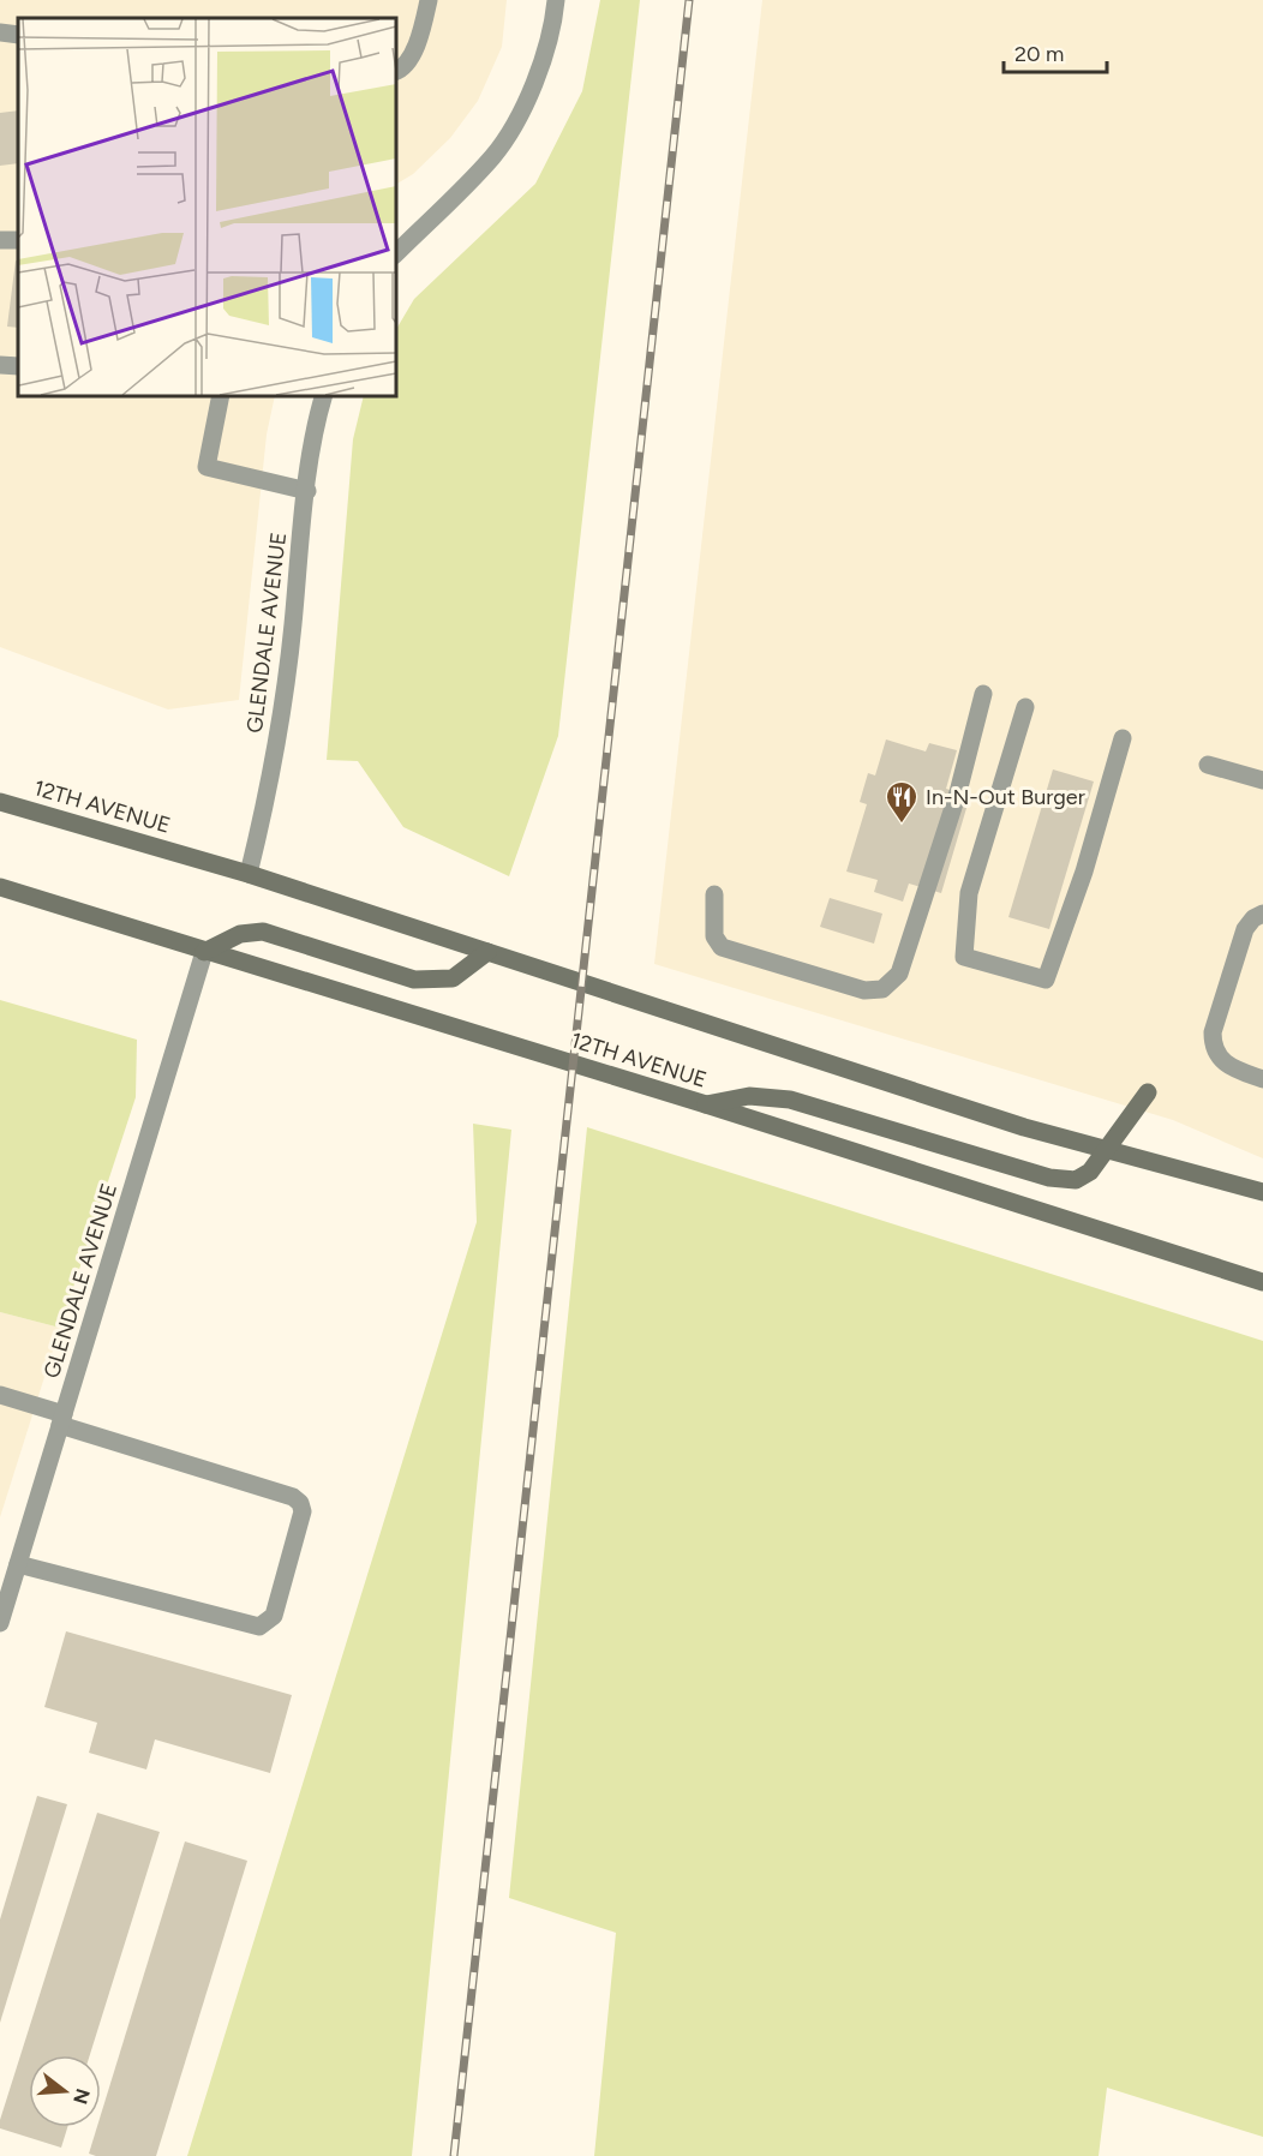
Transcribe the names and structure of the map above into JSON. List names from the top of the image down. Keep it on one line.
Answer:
{"streets":{"main road":["12TH AVENUE"],"street":["GLENDALE AVENUE"]},"crossings":[["GLENDALE AVENUE","12TH AVENUE"]],"places":{"restaurant":["In-N-Out Burger"]},"scale_bar":"20 m","north":"right"}
